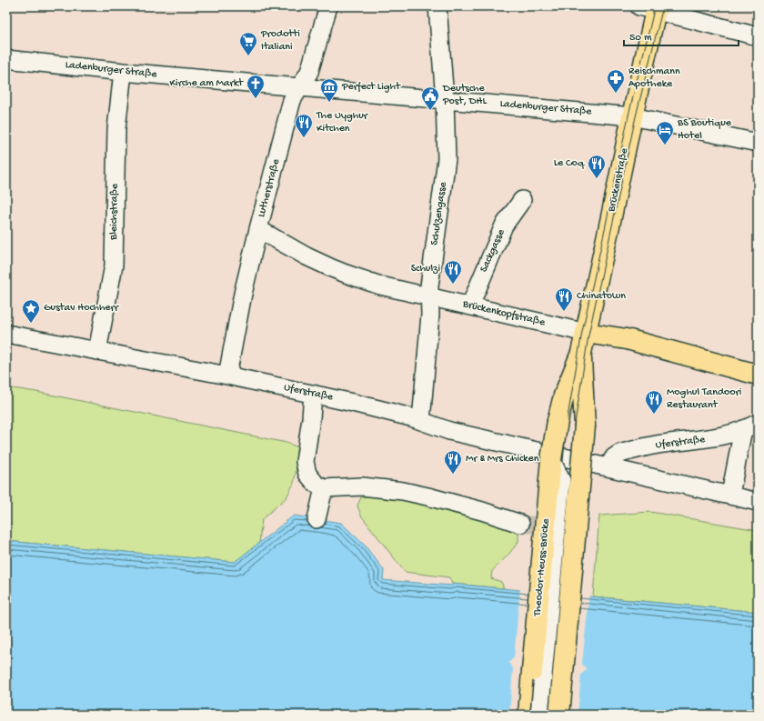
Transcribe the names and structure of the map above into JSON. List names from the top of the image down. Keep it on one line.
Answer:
{"streets":{"main road":["Brückenstraße","Brückenkopfstraße","Theodor-Heuss-Brücke"],"street":["Ladenburger Straße","Lutherstraße","Bleichstraße","Schulzengasse","Sackgasse","Uferstraße"]},"crossings":[["Ladenburger Straße","Brückenstraße"],["Ladenburger Straße","Lutherstraße"],["Ladenburger Straße","Bleichstraße"],["Ladenburger Straße","Schulzengasse"],["Brückenstraße","Brückenkopfstraße"],["Brückenstraße","Theodor-Heuss-Brücke"],["Lutherstraße","Brückenkopfstraße"],["Lutherstraße","Uferstraße"],["Bleichstraße","Uferstraße"],["Schulzengasse","Brückenkopfstraße"],["Schulzengasse","Uferstraße"],["Sackgasse","Brückenkopfstraße"]],"places":{"supermarket":["Prodotti Italiani"],"pharmacy":["Reischmann Apotheke"],"church":["Kirche am Markt"],"museum":["Perfect Light"],"public building":["Deutsche Post, DHL"],"restaurant":["The Uyghur Kitchen","Le Coq","Schulzi","Chinatown","Moghul Tandoori Restaurant","Mr & Mrs Chicken"],"hotel":["BS Boutique Hotel"],"place":["Gustav Hochherr"]},"scale_bar":"50 m"}
